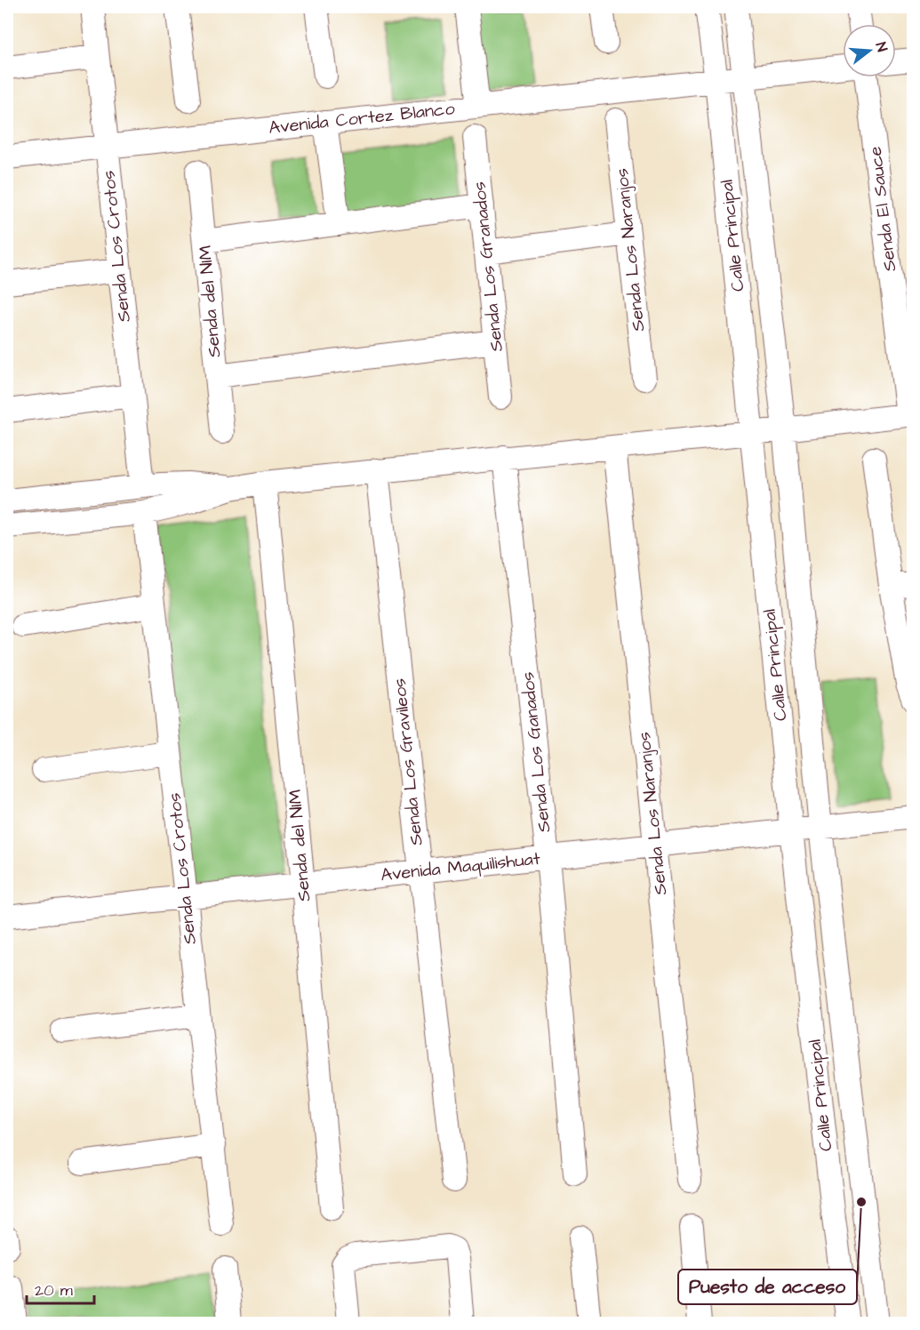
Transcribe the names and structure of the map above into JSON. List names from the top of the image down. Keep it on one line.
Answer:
{"streets":{"street":["Avenida Cortez Blanco","Senda El Sauce","Calle Principal","Senda Los Crotos","Senda Los Naranjos","Senda Los Granados","Senda del NIM","Senda Los Ganados","Senda Los Gravileos","Avenida Maquilishuat"]},"crossings":[["Avenida Cortez Blanco","Calle Principal"],["Avenida Cortez Blanco","Senda Los Crotos"],["Calle Principal","Avenida Maquilishuat"],["Senda Los Crotos","Avenida Maquilishuat"],["Senda Los Naranjos","Avenida Maquilishuat"],["Senda del NIM","Avenida Maquilishuat"],["Senda Los Ganados","Avenida Maquilishuat"],["Senda Los Gravileos","Avenida Maquilishuat"]],"places":["Puesto de acceso"],"scale_bar":"20 m","north":"right"}
